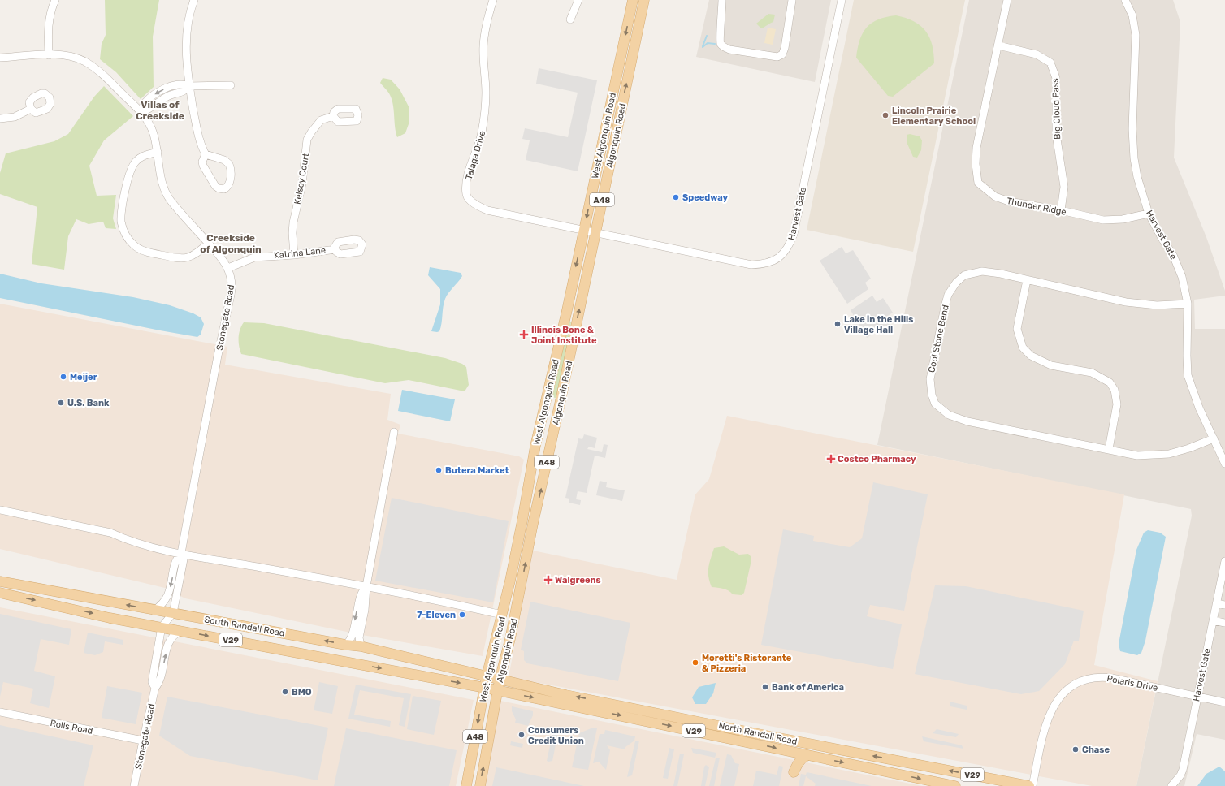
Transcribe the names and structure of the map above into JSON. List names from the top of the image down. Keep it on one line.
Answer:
{"streets":{"main road":["West Algonquin Road","Algonquin Road","A48","South Randall Road","V29","North Randall Road"],"street":["Big Cloud Pass","Talaga Drive","Kelsey Court","Thunder Ridge","Harvest Gate","Katrina Lane","Stonegate Road","Cool Stone Bend","Polaris Drive","Rolls Road"]},"crossings":[["Big Cloud Pass","Thunder Ridge"],["West Algonquin Road","Talaga Drive"],["West Algonquin Road","South Randall Road"],["West Algonquin Road","North Randall Road"],["Algonquin Road","Talaga Drive"],["Algonquin Road","Harvest Gate"],["Algonquin Road","North Randall Road"],["Talaga Drive","Harvest Gate"],["Kelsey Court","Katrina Lane"],["Thunder Ridge","Harvest Gate"],["Harvest Gate","Cool Stone Bend"],["Harvest Gate","Polaris Drive"],["Katrina Lane","Stonegate Road"],["Stonegate Road","South Randall Road"],["Stonegate Road","Rolls Road"],["South Randall Road","North Randall Road"]],"one_way":["West Algonquin Road","Algonquin Road"],"districts":["Villas of Creekside","Creekside of Algonquin"],"places":{"other":["Lincoln Prairie Elementary School","Speedway","Lake in the Hills Village Hall","Meijer","U.S. Bank","Butera Market","7-Eleven","Moretti's Ristorante & Pizzeria","Bank of America","BMO","Consumers Credit Union","Chase"],"health":["Illinois Bone & Joint Institute","Costco Pharmacy","Walgreens"]}}
